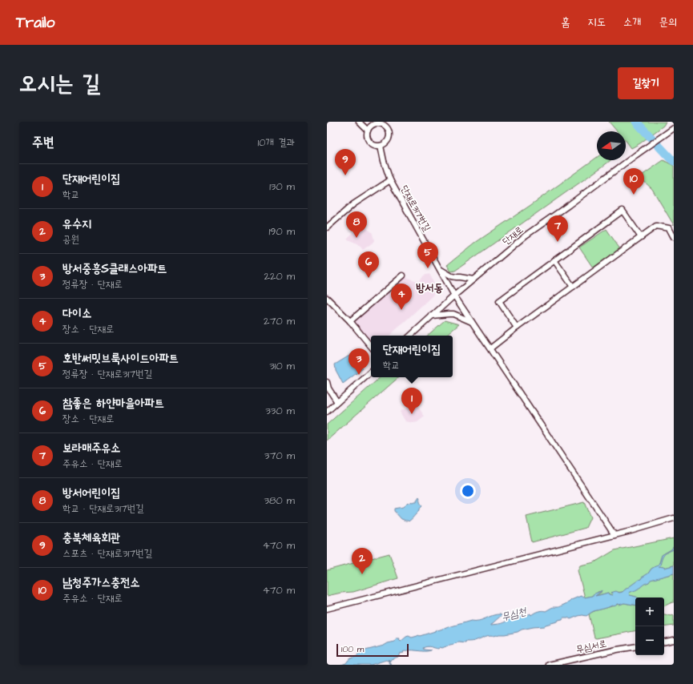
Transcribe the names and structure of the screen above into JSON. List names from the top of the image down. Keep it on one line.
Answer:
{"streets":{"street":["단재로317번길","단재로","무심서로"]},"crossings":[["단재로317번길","단재로"]],"districts":["방서동"],"water":["무심천"],"scale_bar":"100 m","north":"left","page":{"header":"Trailo","nav":["홈","지도","소개","문의"],"buttons":"길찾기","title":"오시는 길","heading":["주변","10개 결과"],"pins":["9","10","8","7","5","6","4","3","1","2"],"list":[{"mark":"1","name":"단재어린이집","note":"학교","value":"130 m"},{"mark":"2","name":"유수지","note":"공원","value":"190 m"},{"mark":"3","name":"방서중흥S클래스아파트","note":"정류장 · 단재로","value":"220 m"},{"mark":"4","name":"다이소","note":"장소 · 단재로","value":"270 m"},{"mark":"5","name":"호반써밋브룩사이드아파트","note":"정류장 · 단재로317번길","value":"310 m"},{"mark":"6","name":"참좋은 하얀마을아파트","note":"장소 · 단재로","value":"330 m"},{"mark":"7","name":"보라매주유소","note":"주유소 · 단재로","value":"370 m"},{"mark":"8","name":"방서어린이집","note":"학교 · 단재로317번길","value":"380 m"},{"mark":"9","name":"충북체육회관","note":"스포츠 · 단재로317번길","value":"470 m"},{"mark":"10","name":"남청주가스충전소","note":"주유소 · 단재로","value":"470 m"}],"popup":["단재어린이집","학교"],"map_buttons":["+","−"],"scale":"100 m"}}
